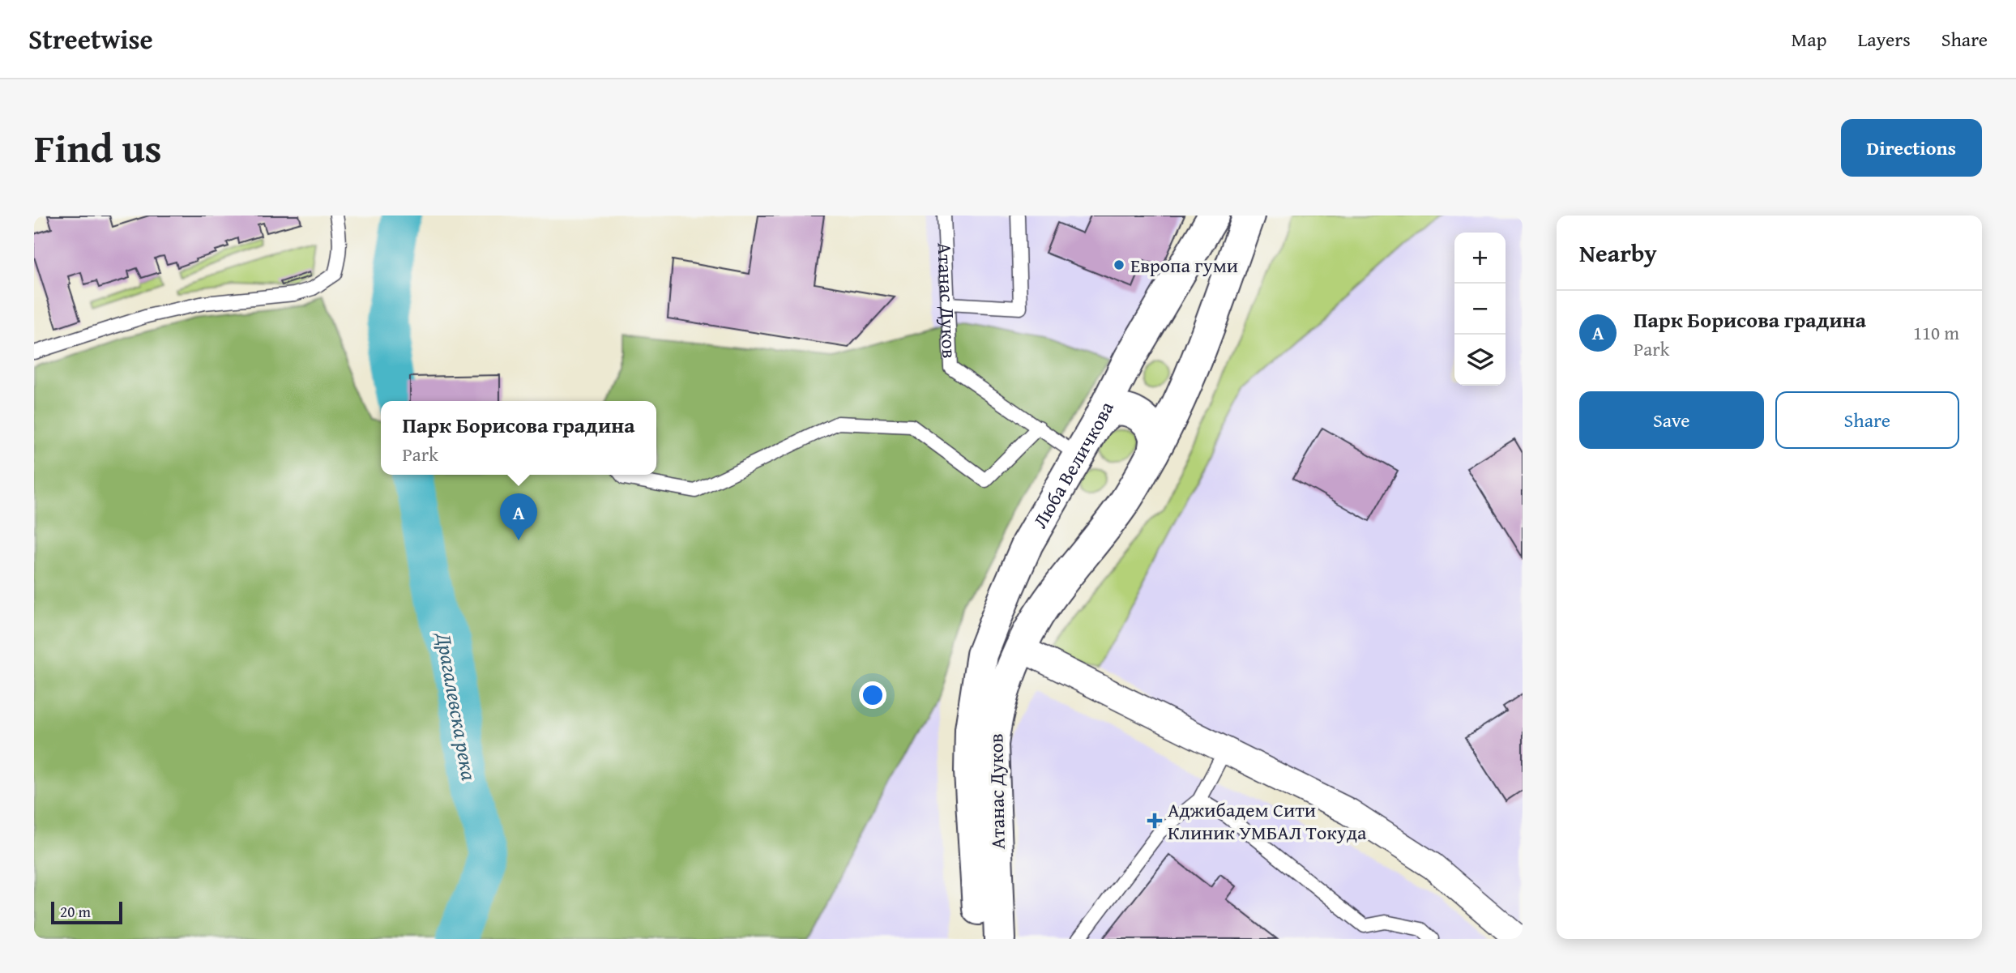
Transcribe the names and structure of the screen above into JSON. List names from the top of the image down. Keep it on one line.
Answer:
{"streets":{"main road":["Атанас Дуков","Люба Величкова"]},"crossings":[["Атанас Дуков","Люба Величкова"]],"water":["Драгалевска река"],"places":{"other":["Европа гуми"],"health":["Аджибадем Сити Клиник УМБАЛ Токуда"]},"scale_bar":"20 m","page":{"header":"Streetwise","nav":["Map","Layers","Share"],"title":"Find us","buttons":["Directions",["Save","Share"]],"heading":"Nearby","map_buttons":["+","−"],"list":[{"mark":"A","name":"Парк Борисова градина","note":"Park","value":"110 m"}],"popup":["Парк Борисова градина","Park"],"pins":"A","scale":"20 m"}}
